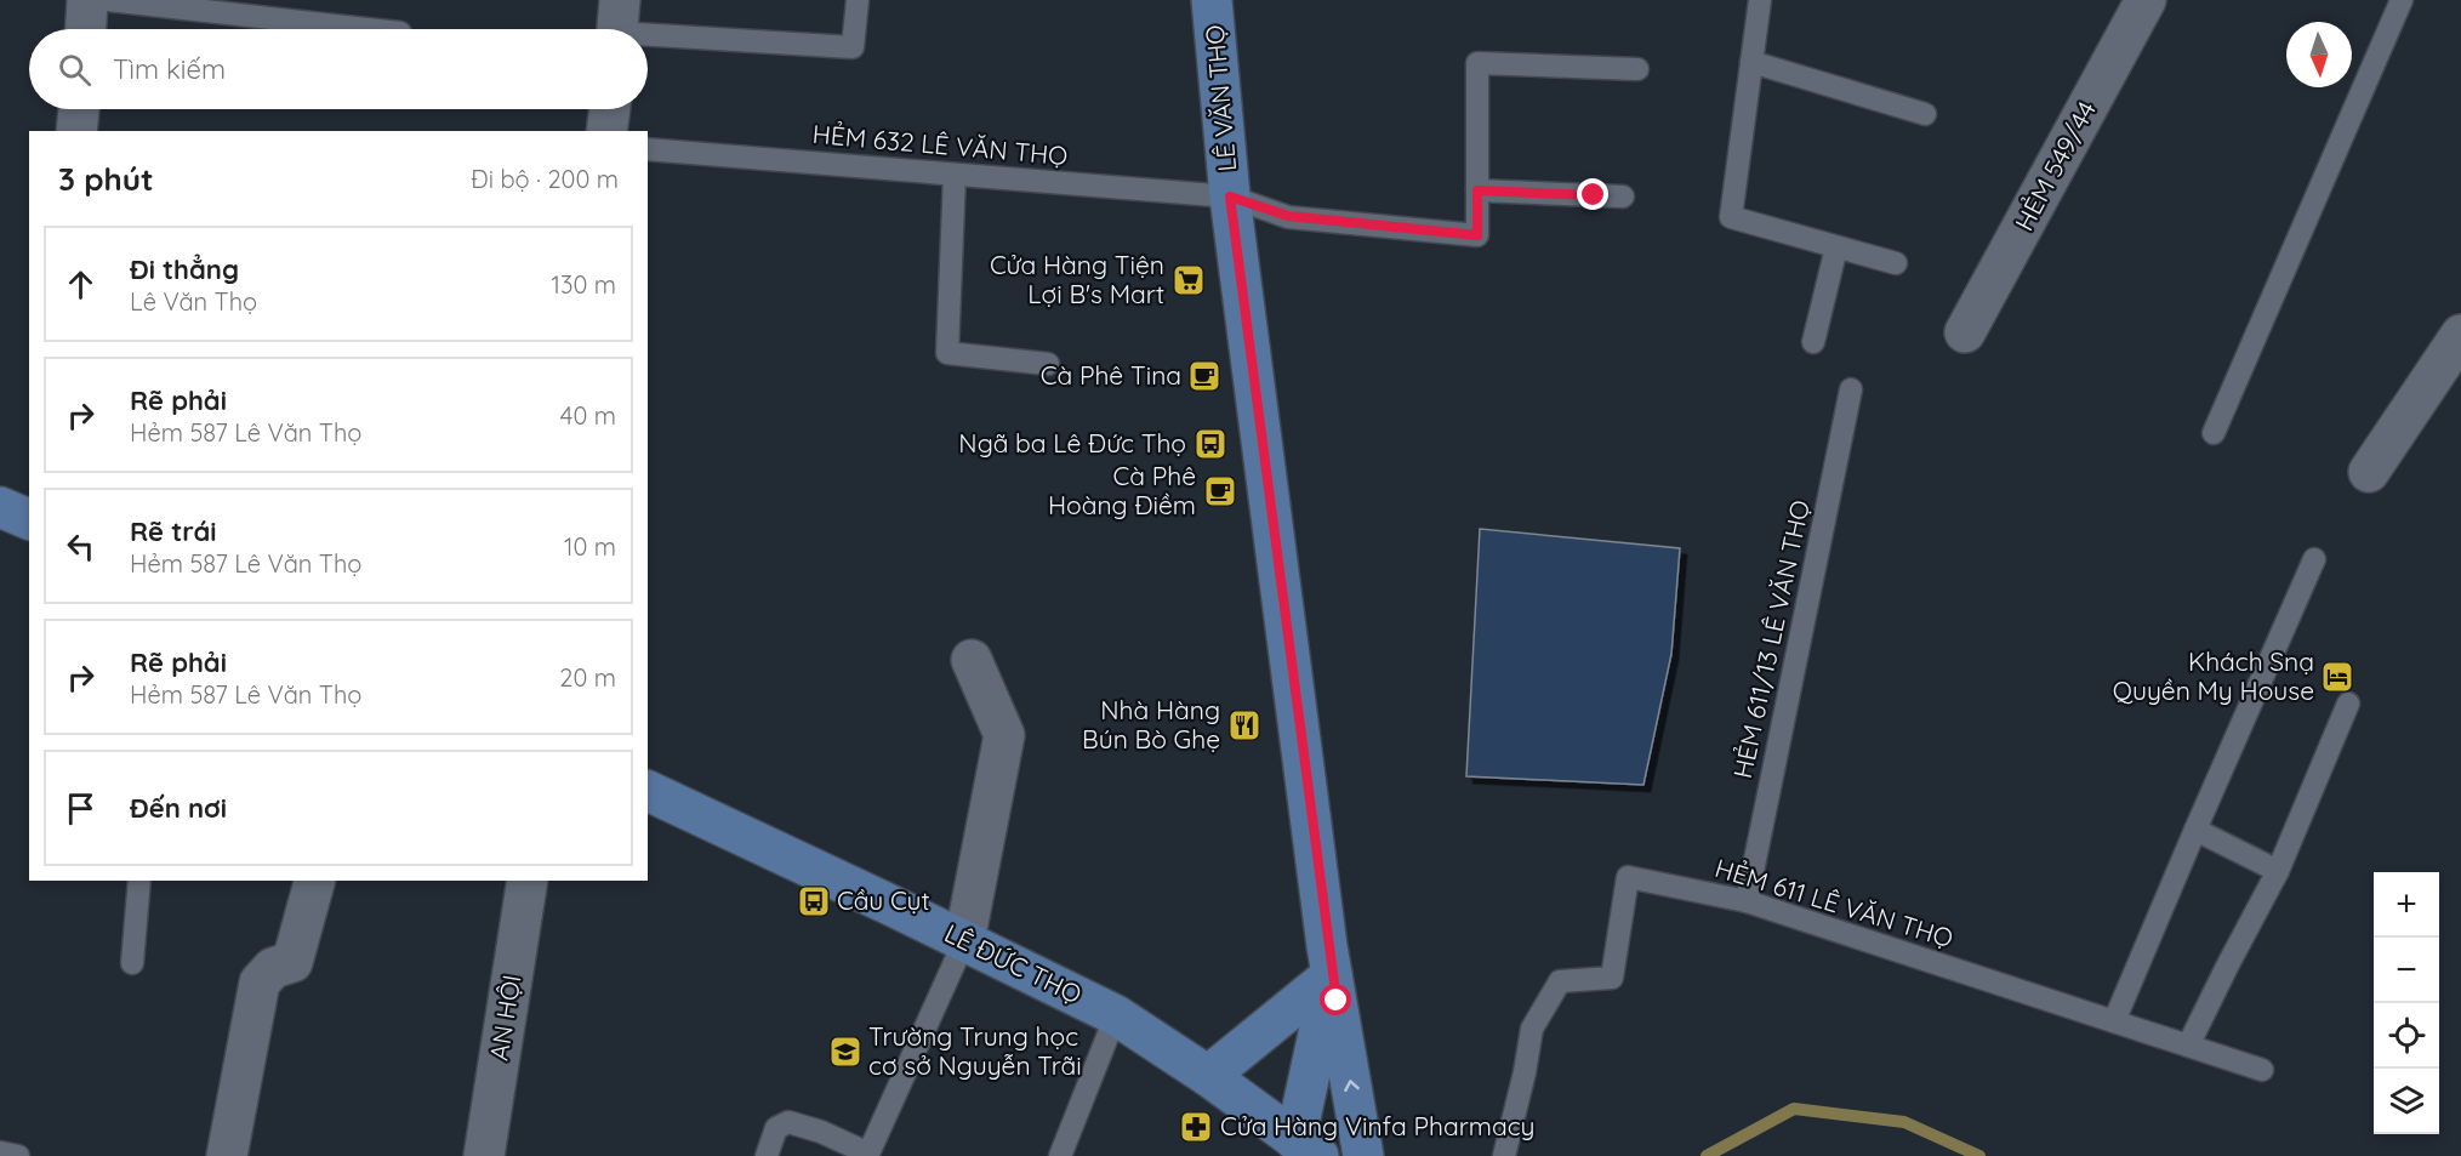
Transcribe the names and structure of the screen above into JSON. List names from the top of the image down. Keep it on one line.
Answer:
{"streets":{"main road":["LÊ VĂN THỌ","LÊ ĐỨC THỌ"],"street":["HẺM 549/44","AN HỘI"],"lane":["HẺM 632 LÊ VĂN THỌ","HẺM 611/13 LÊ VĂN THỌ","HẺM 611 LÊ VĂN THỌ"]},"crossings":[["LÊ VĂN THỌ","HẺM 632 LÊ VĂN THỌ"],["HẺM 611/13 LÊ VĂN THỌ","HẺM 611 LÊ VĂN THỌ"]],"places":{"supermarket":["Cửa Hàng Tiện Lợi B's Mart"],"cafe":["Cà Phê Tina","Cà Phê Hoàng Điềm"],"bus stop":["Ngã ba Lê Đức Thọ","Cầu Cụt"],"hotel":["Khách Snạ Quyền My House"],"restaurant":["Nhà Hàng Bún Bò Ghẹ"],"school or university":["Trường Trung học cơ sở Nguyễn Trãi"],"pharmacy":["Cửa Hàng Vinfa Pharmacy"]},"north":"bottom","page":{"search":"Tìm kiếm","heading":["3 phút","Đi bộ · 200 m"],"list":[["Đi thẳng","Lê Văn Thọ","130 m"],["Rẽ phải","Hẻm 587 Lê Văn Thọ","40 m"],["Rẽ trái","Hẻm 587 Lê Văn Thọ","10 m"],["Rẽ phải","Hẻm 587 Lê Văn Thọ","20 m"],"Đến nơi"],"map_buttons":["+","−"]}}
